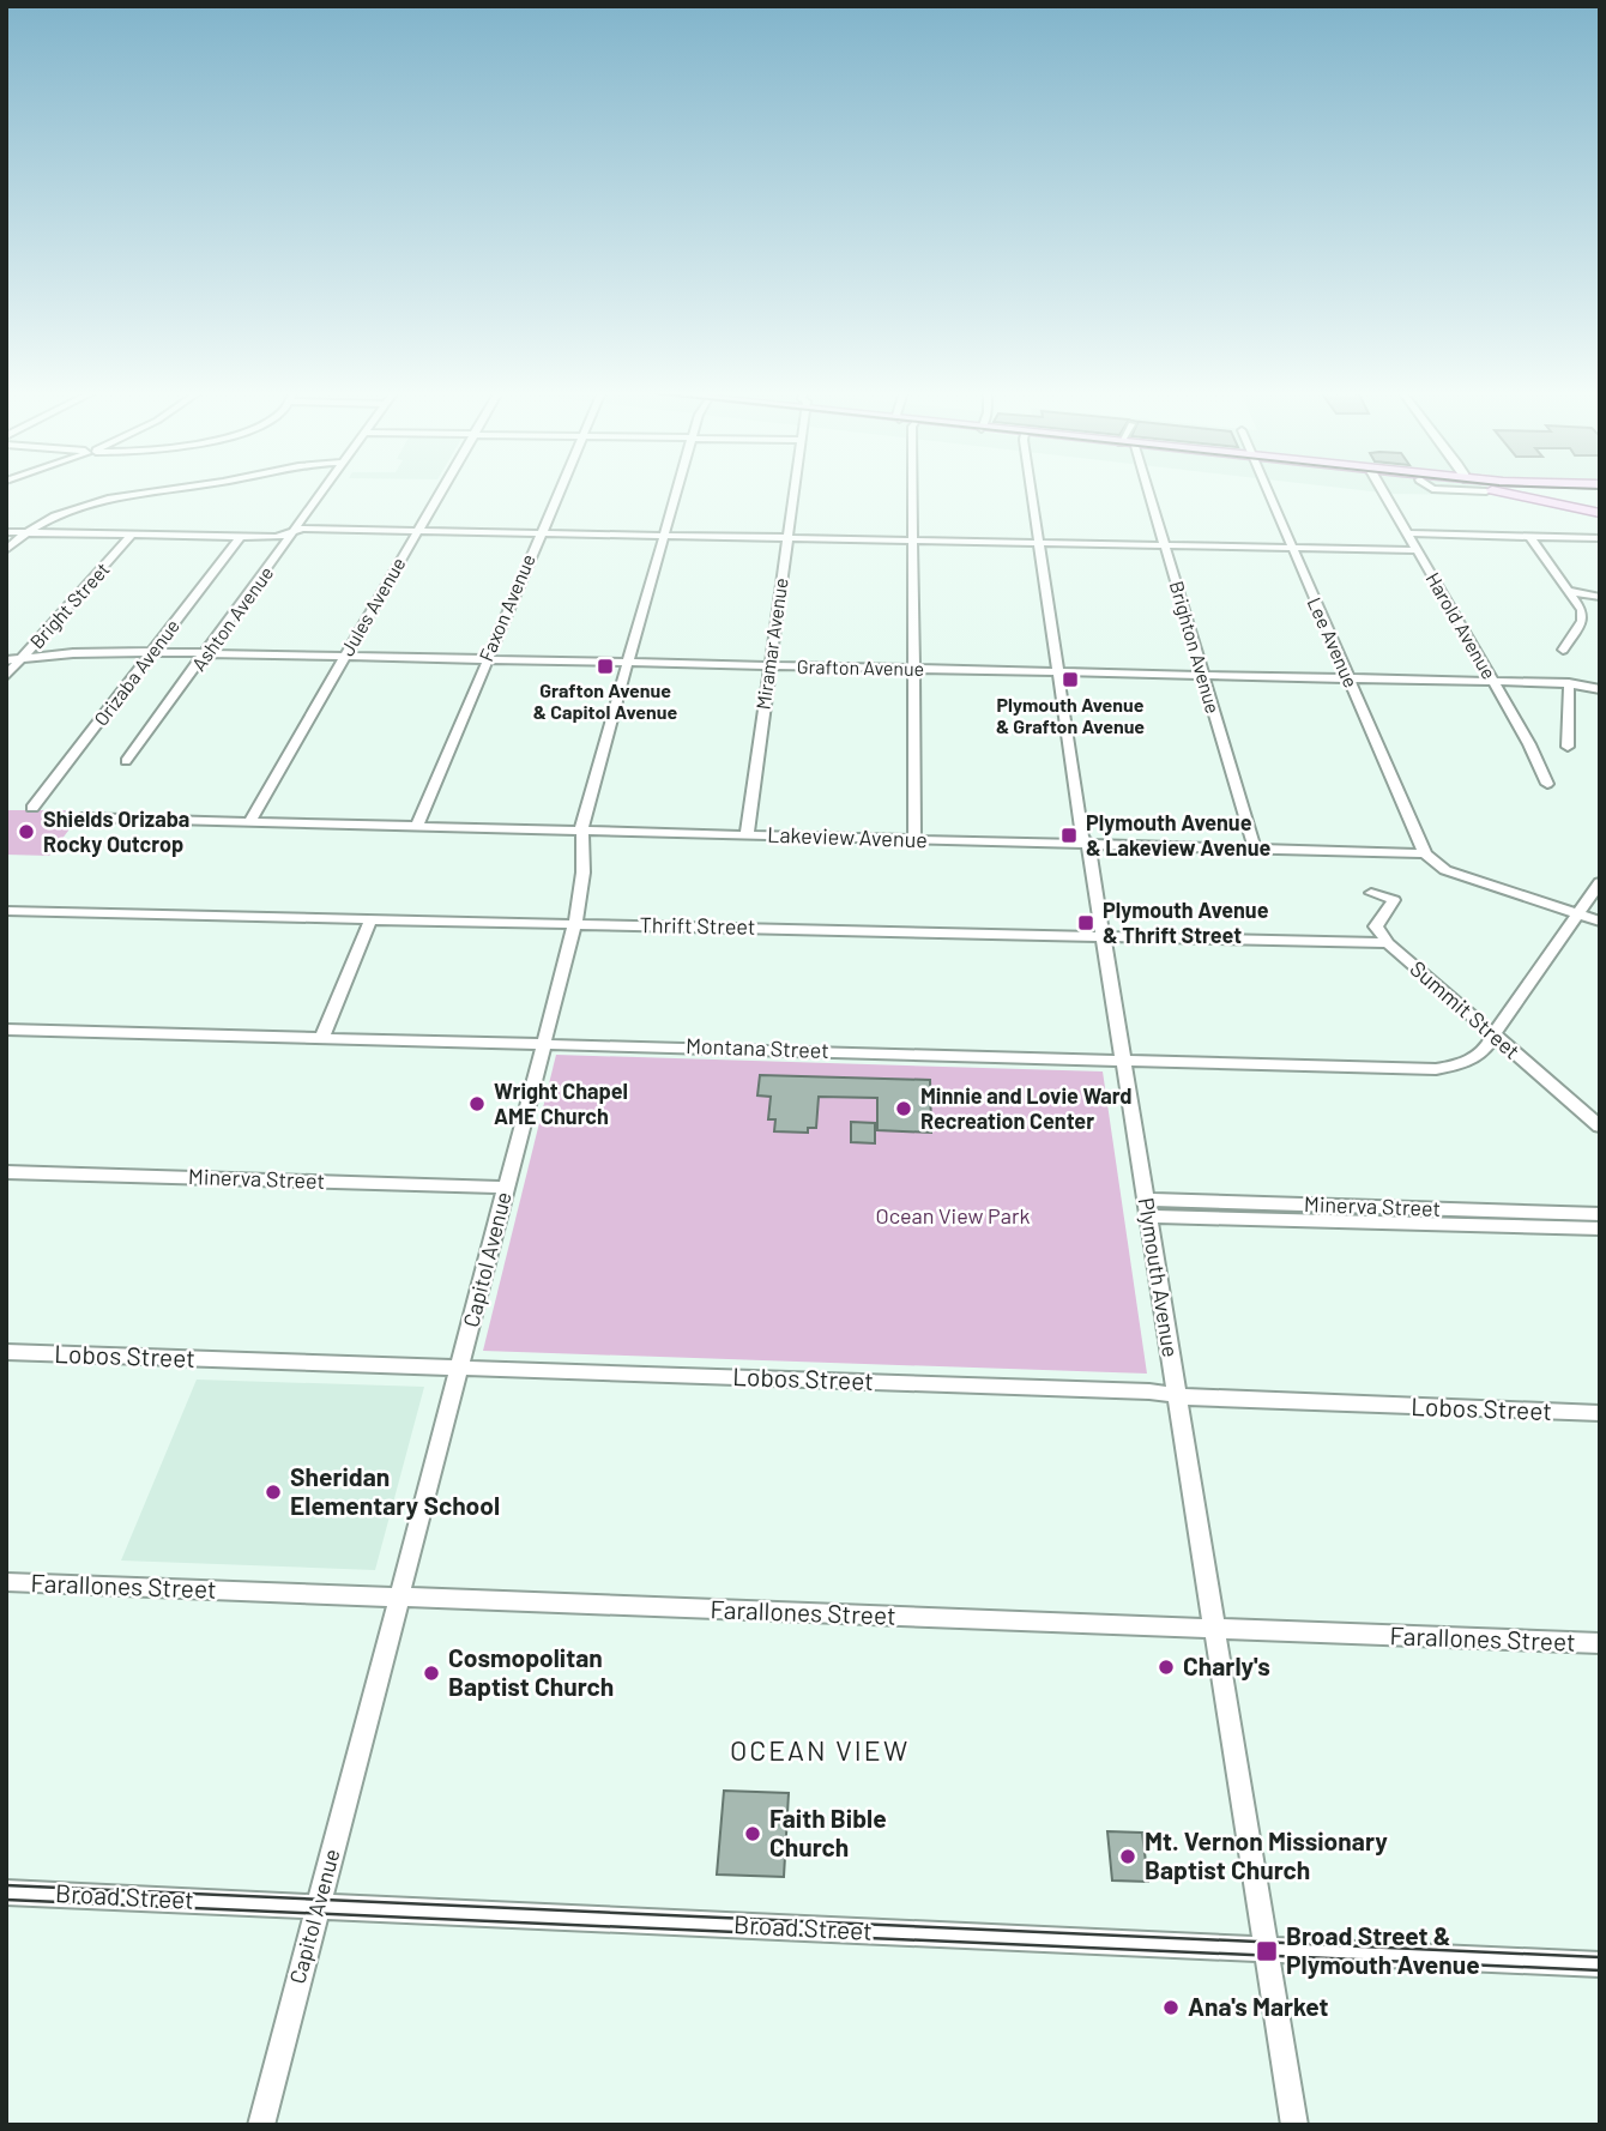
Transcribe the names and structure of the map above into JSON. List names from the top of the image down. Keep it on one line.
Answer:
{"streets":{"street":["Bright Street","Jules Avenue","Faxon Avenue","Ashton Avenue","Harold Avenue","Lee Avenue","Miramar Avenue","Brighton Avenue","Grafton Avenue","Orizaba Avenue","Lakeview Avenue","Thrift Street","Summit Street","Montana Street","Minerva Street","Capitol Avenue","Plymouth Avenue","Lobos Street","Farallones Street","Broad Street"]},"crossings":[["Bright Street","Grafton Avenue"],["Jules Avenue","Grafton Avenue"],["Jules Avenue","Lakeview Avenue"],["Faxon Avenue","Grafton Avenue"],["Faxon Avenue","Lakeview Avenue"],["Ashton Avenue","Grafton Avenue"],["Harold Avenue","Grafton Avenue"],["Lee Avenue","Grafton Avenue"],["Lee Avenue","Lakeview Avenue"],["Miramar Avenue","Grafton Avenue"],["Miramar Avenue","Lakeview Avenue"],["Brighton Avenue","Grafton Avenue"],["Brighton Avenue","Lakeview Avenue"],["Grafton Avenue","Orizaba Avenue"],["Grafton Avenue","Capitol Avenue"],["Grafton Avenue","Plymouth Avenue"],["Lakeview Avenue","Capitol Avenue"],["Lakeview Avenue","Plymouth Avenue"],["Thrift Street","Summit Street"],["Thrift Street","Capitol Avenue"],["Thrift Street","Plymouth Avenue"],["Summit Street","Montana Street"],["Montana Street","Capitol Avenue"],["Montana Street","Plymouth Avenue"],["Minerva Street","Capitol Avenue"],["Minerva Street","Plymouth Avenue"],["Capitol Avenue","Lobos Street"],["Capitol Avenue","Farallones Street"],["Capitol Avenue","Broad Street"],["Plymouth Avenue","Lobos Street"],["Plymouth Avenue","Farallones Street"],["Plymouth Avenue","Broad Street"]],"districts":["OCEAN VIEW"],"parks":["Ocean View Park"],"places":{"transit":["Grafton Avenue & Capitol Avenue","Plymouth Avenue & Grafton Avenue","Plymouth Avenue & Lakeview Avenue","Plymouth Avenue & Thrift Street","Broad Street & Plymouth Avenue"],"other":["Shields Orizaba Rocky Outcrop","Wright Chapel AME Church","Minnie and Lovie Ward Recreation Center","Sheridan Elementary School","Charly's","Cosmopolitan Baptist Church","Faith Bible Church","Mt. Vernon Missionary Baptist Church","Ana's Market"]}}
